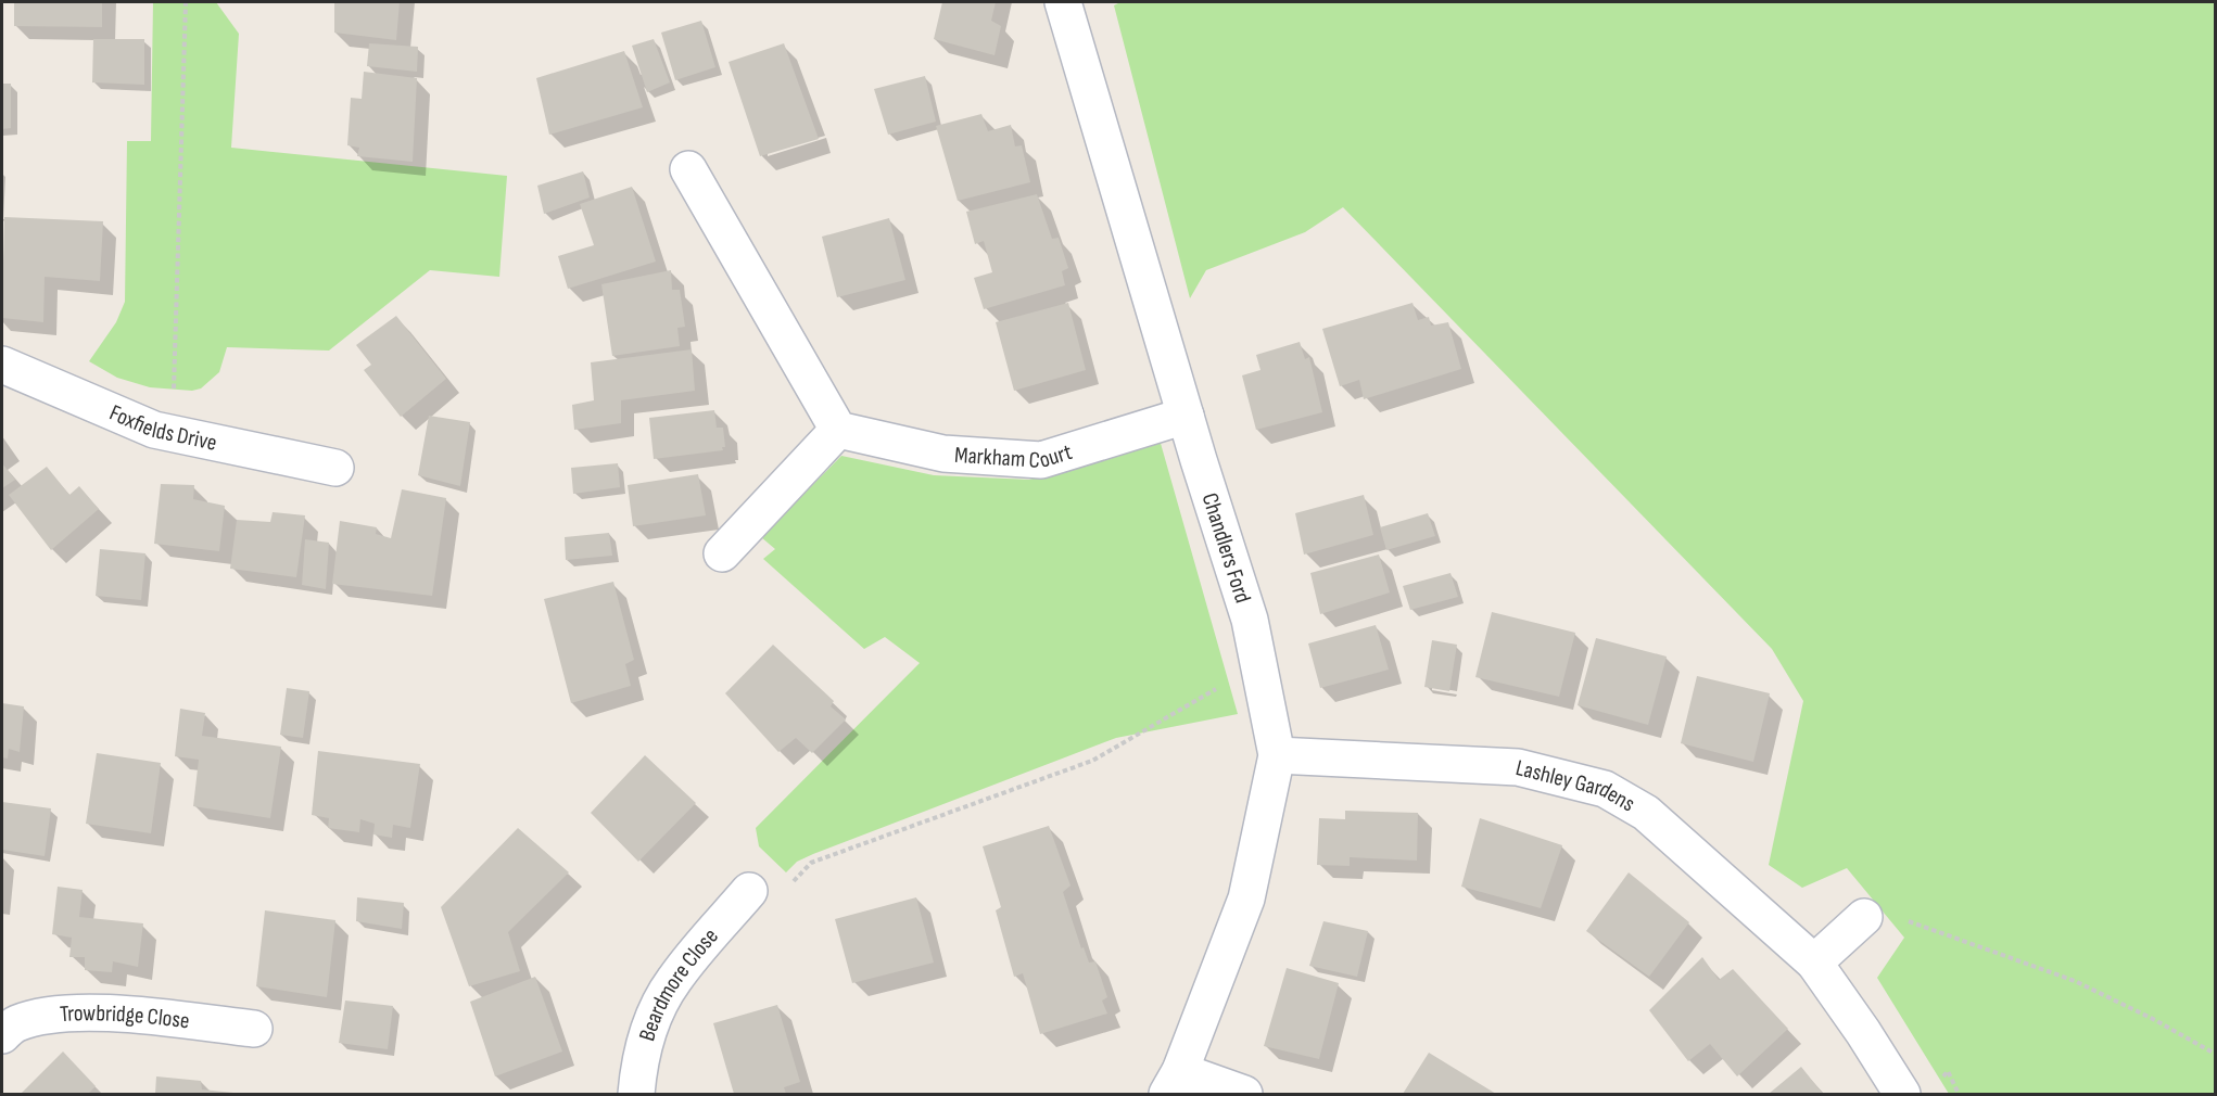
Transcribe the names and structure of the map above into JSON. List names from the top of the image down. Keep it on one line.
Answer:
{"streets":{"street":["Foxfields Drive","Markham Court","Chandlers Ford","Lashley Gardens","Beardmore Close","Trowbridge Close"]},"crossings":[["Markham Court","Chandlers Ford"],["Chandlers Ford","Lashley Gardens"]]}
